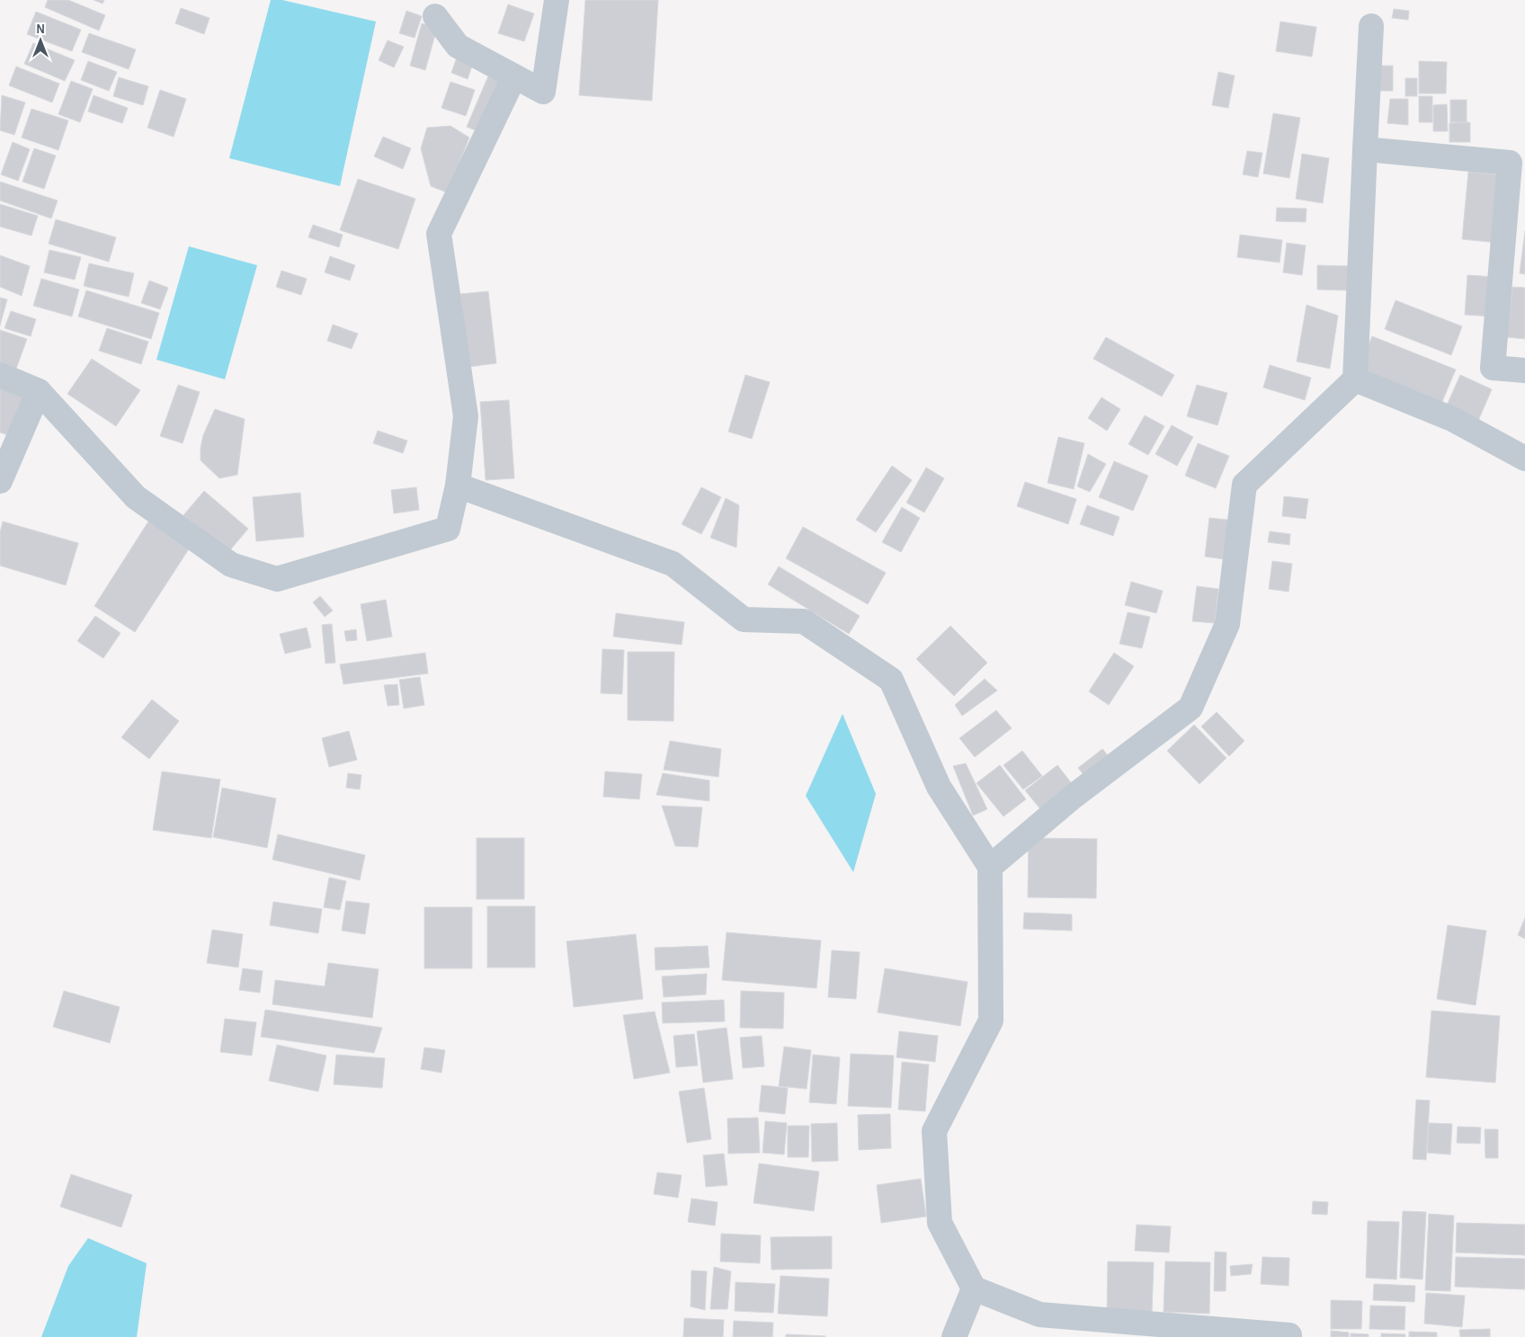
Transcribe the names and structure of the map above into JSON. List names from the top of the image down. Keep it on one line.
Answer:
{"north":"top"}
